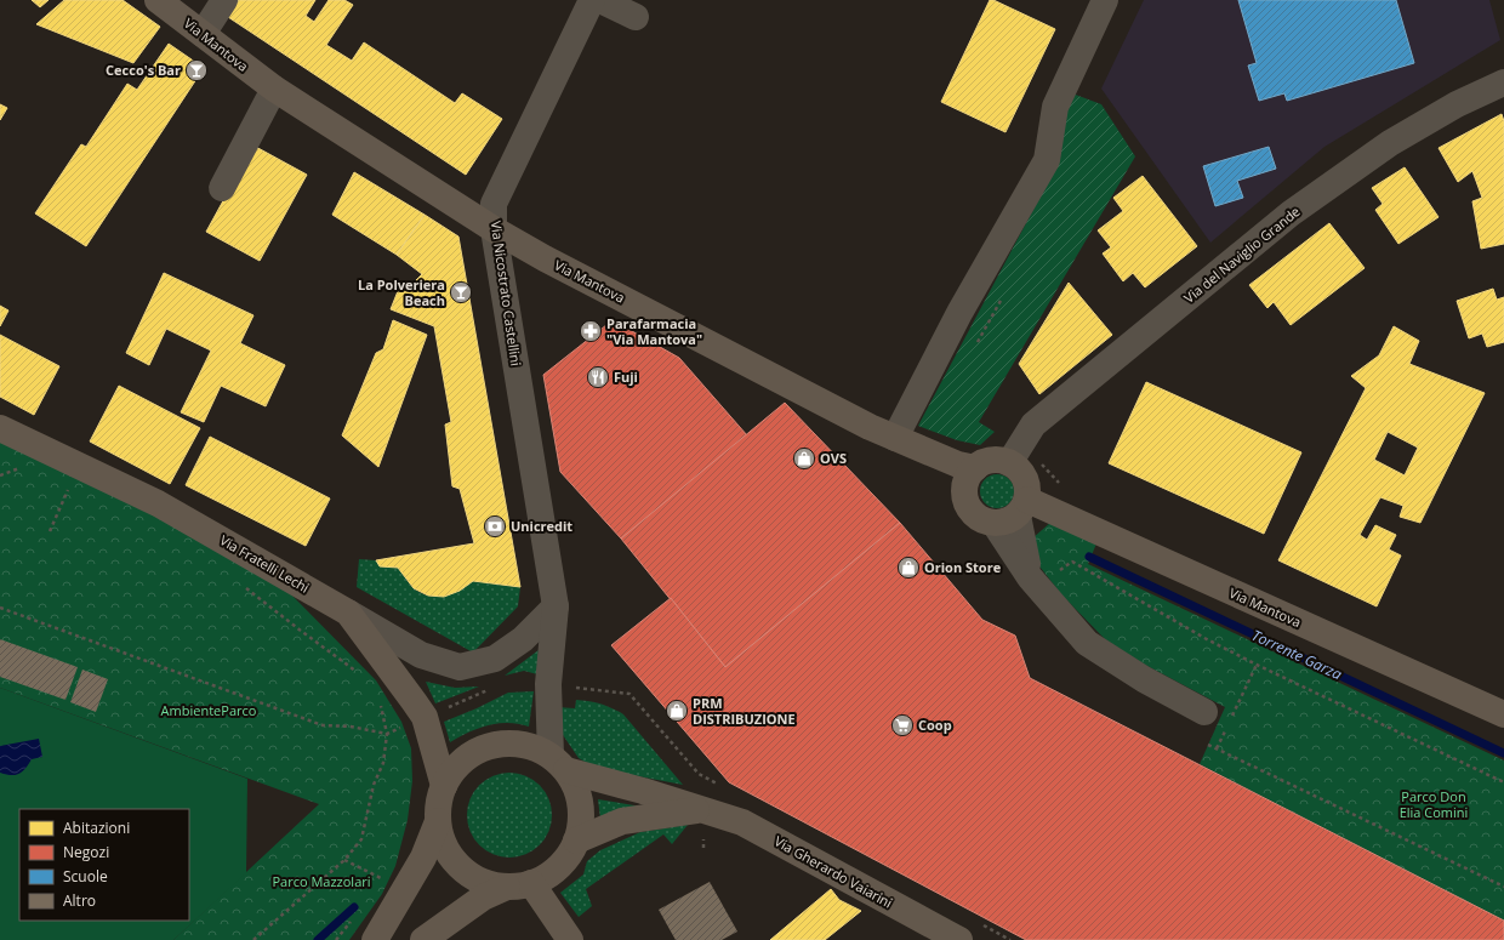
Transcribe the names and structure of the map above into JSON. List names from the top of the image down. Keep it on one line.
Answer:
{"streets":{"main road":["Via Mantova","Via Fratelli Lechi","Via Gherardo Vaiarini"],"street":["Via del Naviglio Grande","Via Nicostrato Castellini"]},"crossings":[["Via Mantova","Via del Naviglio Grande"],["Via Mantova","Via Nicostrato Castellini"],["Via Nicostrato Castellini","Via Fratelli Lechi"],["Via Nicostrato Castellini","Via Gherardo Vaiarini"],["Via Fratelli Lechi","Via Gherardo Vaiarini"]],"water":["Torrente Garza"],"parks":["AmbienteParco","Parco Don Elia Comini","Parco Mazzolari"],"places":{"bar":["Cecco's Bar","La Polveriera Beach"],"pharmacy":["Parafarmacia \"Via Mantova\""],"restaurant":["Fuji"],"shop":["OVS","Orion Store","PRM DISTRIBUZIONE"],"bank":["Unicredit"],"supermarket":["Coop"]},"legend":["Abitazioni","Negozi","Scuole","Altro"]}
